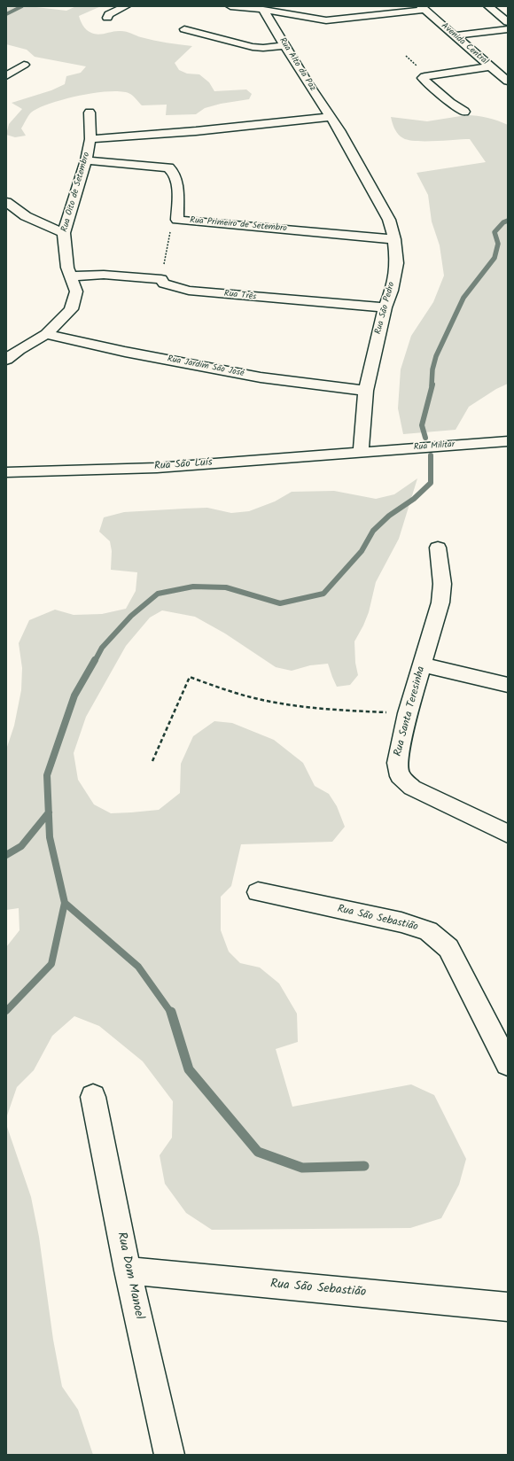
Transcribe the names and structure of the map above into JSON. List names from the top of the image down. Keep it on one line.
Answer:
{"streets":{"street":["Avenida Central","Rua Alto da Paz","Rua Oito de Setembro","Rua Primeiro de Setembro","Rua Três","Rua São Pedro","Rua Jardim São José","Rua Militar","Rua São Luís","Rua Santa Teresinha","Rua São Sebastião","Rua Dom Manoel"]},"crossings":[["Rua Alto da Paz","Rua Oito de Setembro"],["Rua Alto da Paz","Rua São Pedro"],["Rua Oito de Setembro","Rua Primeiro de Setembro"],["Rua Oito de Setembro","Rua São Pedro"],["Rua Oito de Setembro","Rua Jardim São José"],["Rua Primeiro de Setembro","Rua São Pedro"],["Rua Três","Rua São Pedro"],["Rua São Pedro","Rua Jardim São José"],["Rua São Pedro","Rua Militar"],["Rua São Pedro","Rua São Luís"],["Rua Militar","Rua São Luís"],["Rua São Sebastião","Rua Dom Manoel"]]}
